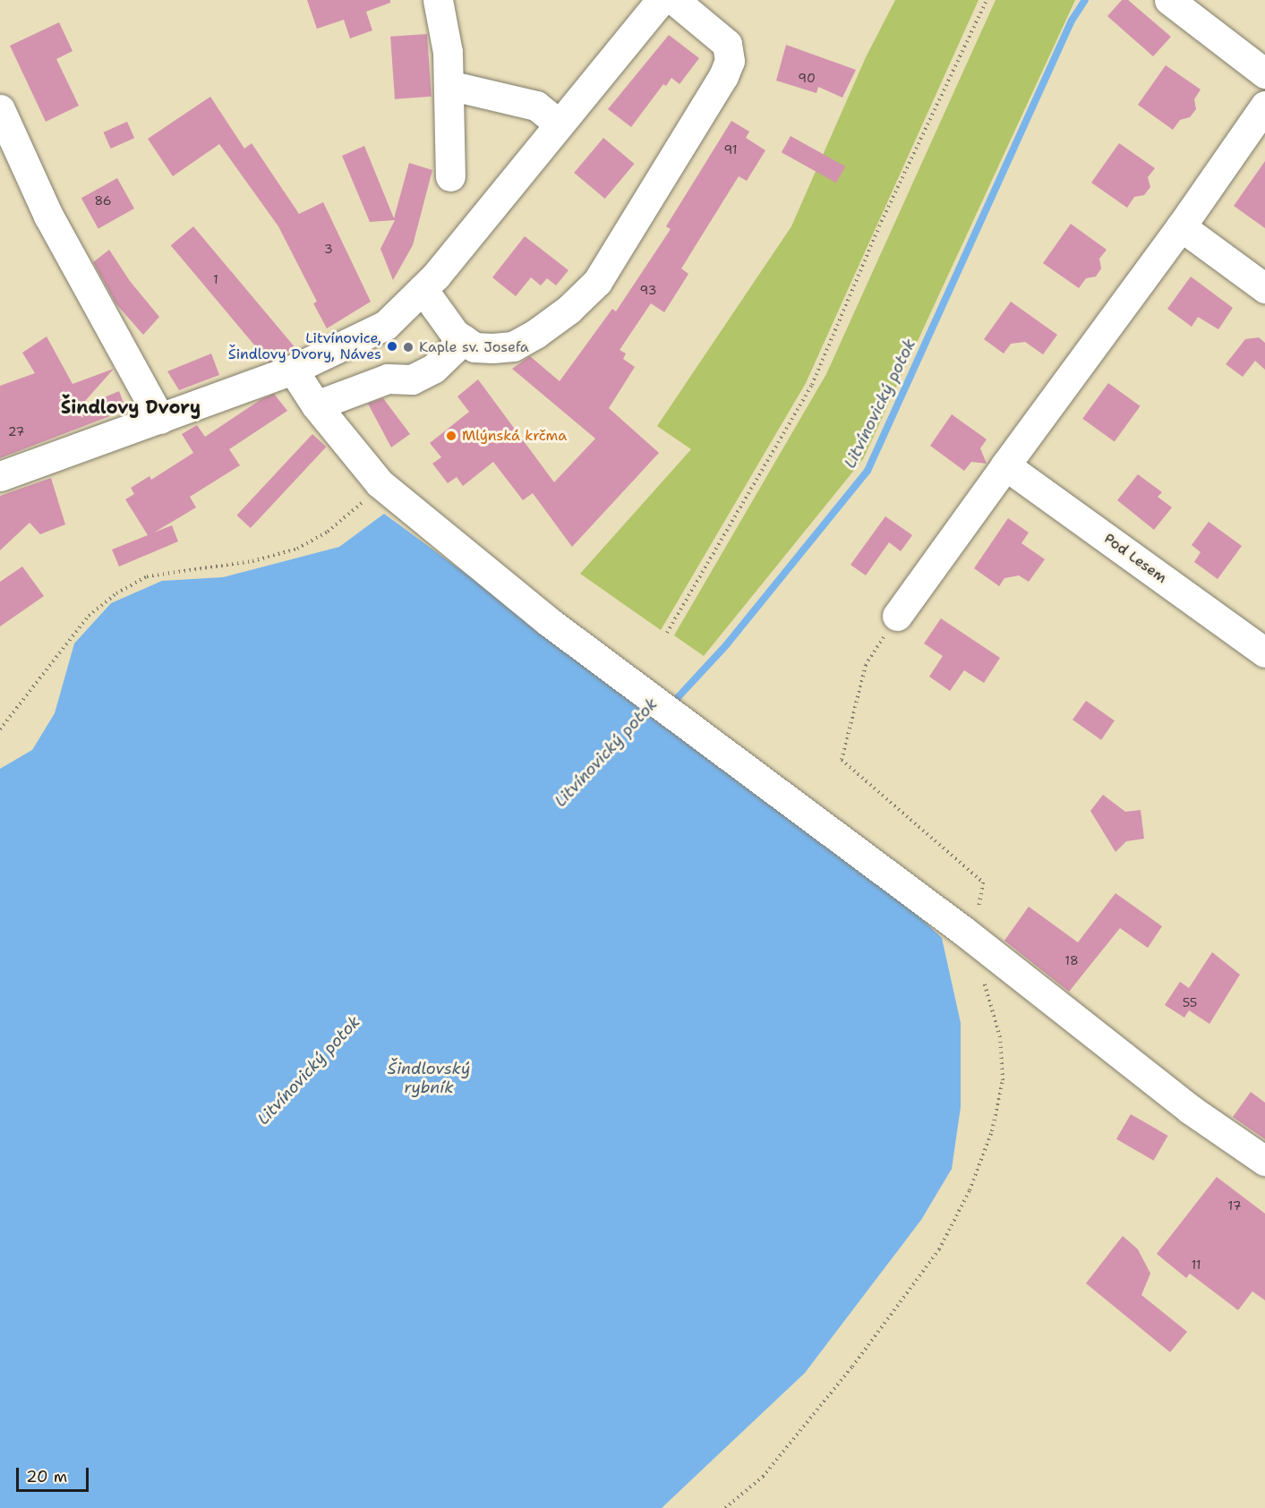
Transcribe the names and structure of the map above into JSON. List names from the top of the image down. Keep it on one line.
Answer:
{"streets":{"street":["Pod Lesem"]},"districts":["Šindlovy Dvory"],"water":["Litvínovický potok","Šindlovský rybník"],"places":["Litvínovice, Šindlovy Dvory, Náves","Kaple sv. Josefa","Mlýnská krčma"],"house_numbers":["90","91","86","3","1","93","27","18","55","17","11"],"scale_bar":"20 m"}
